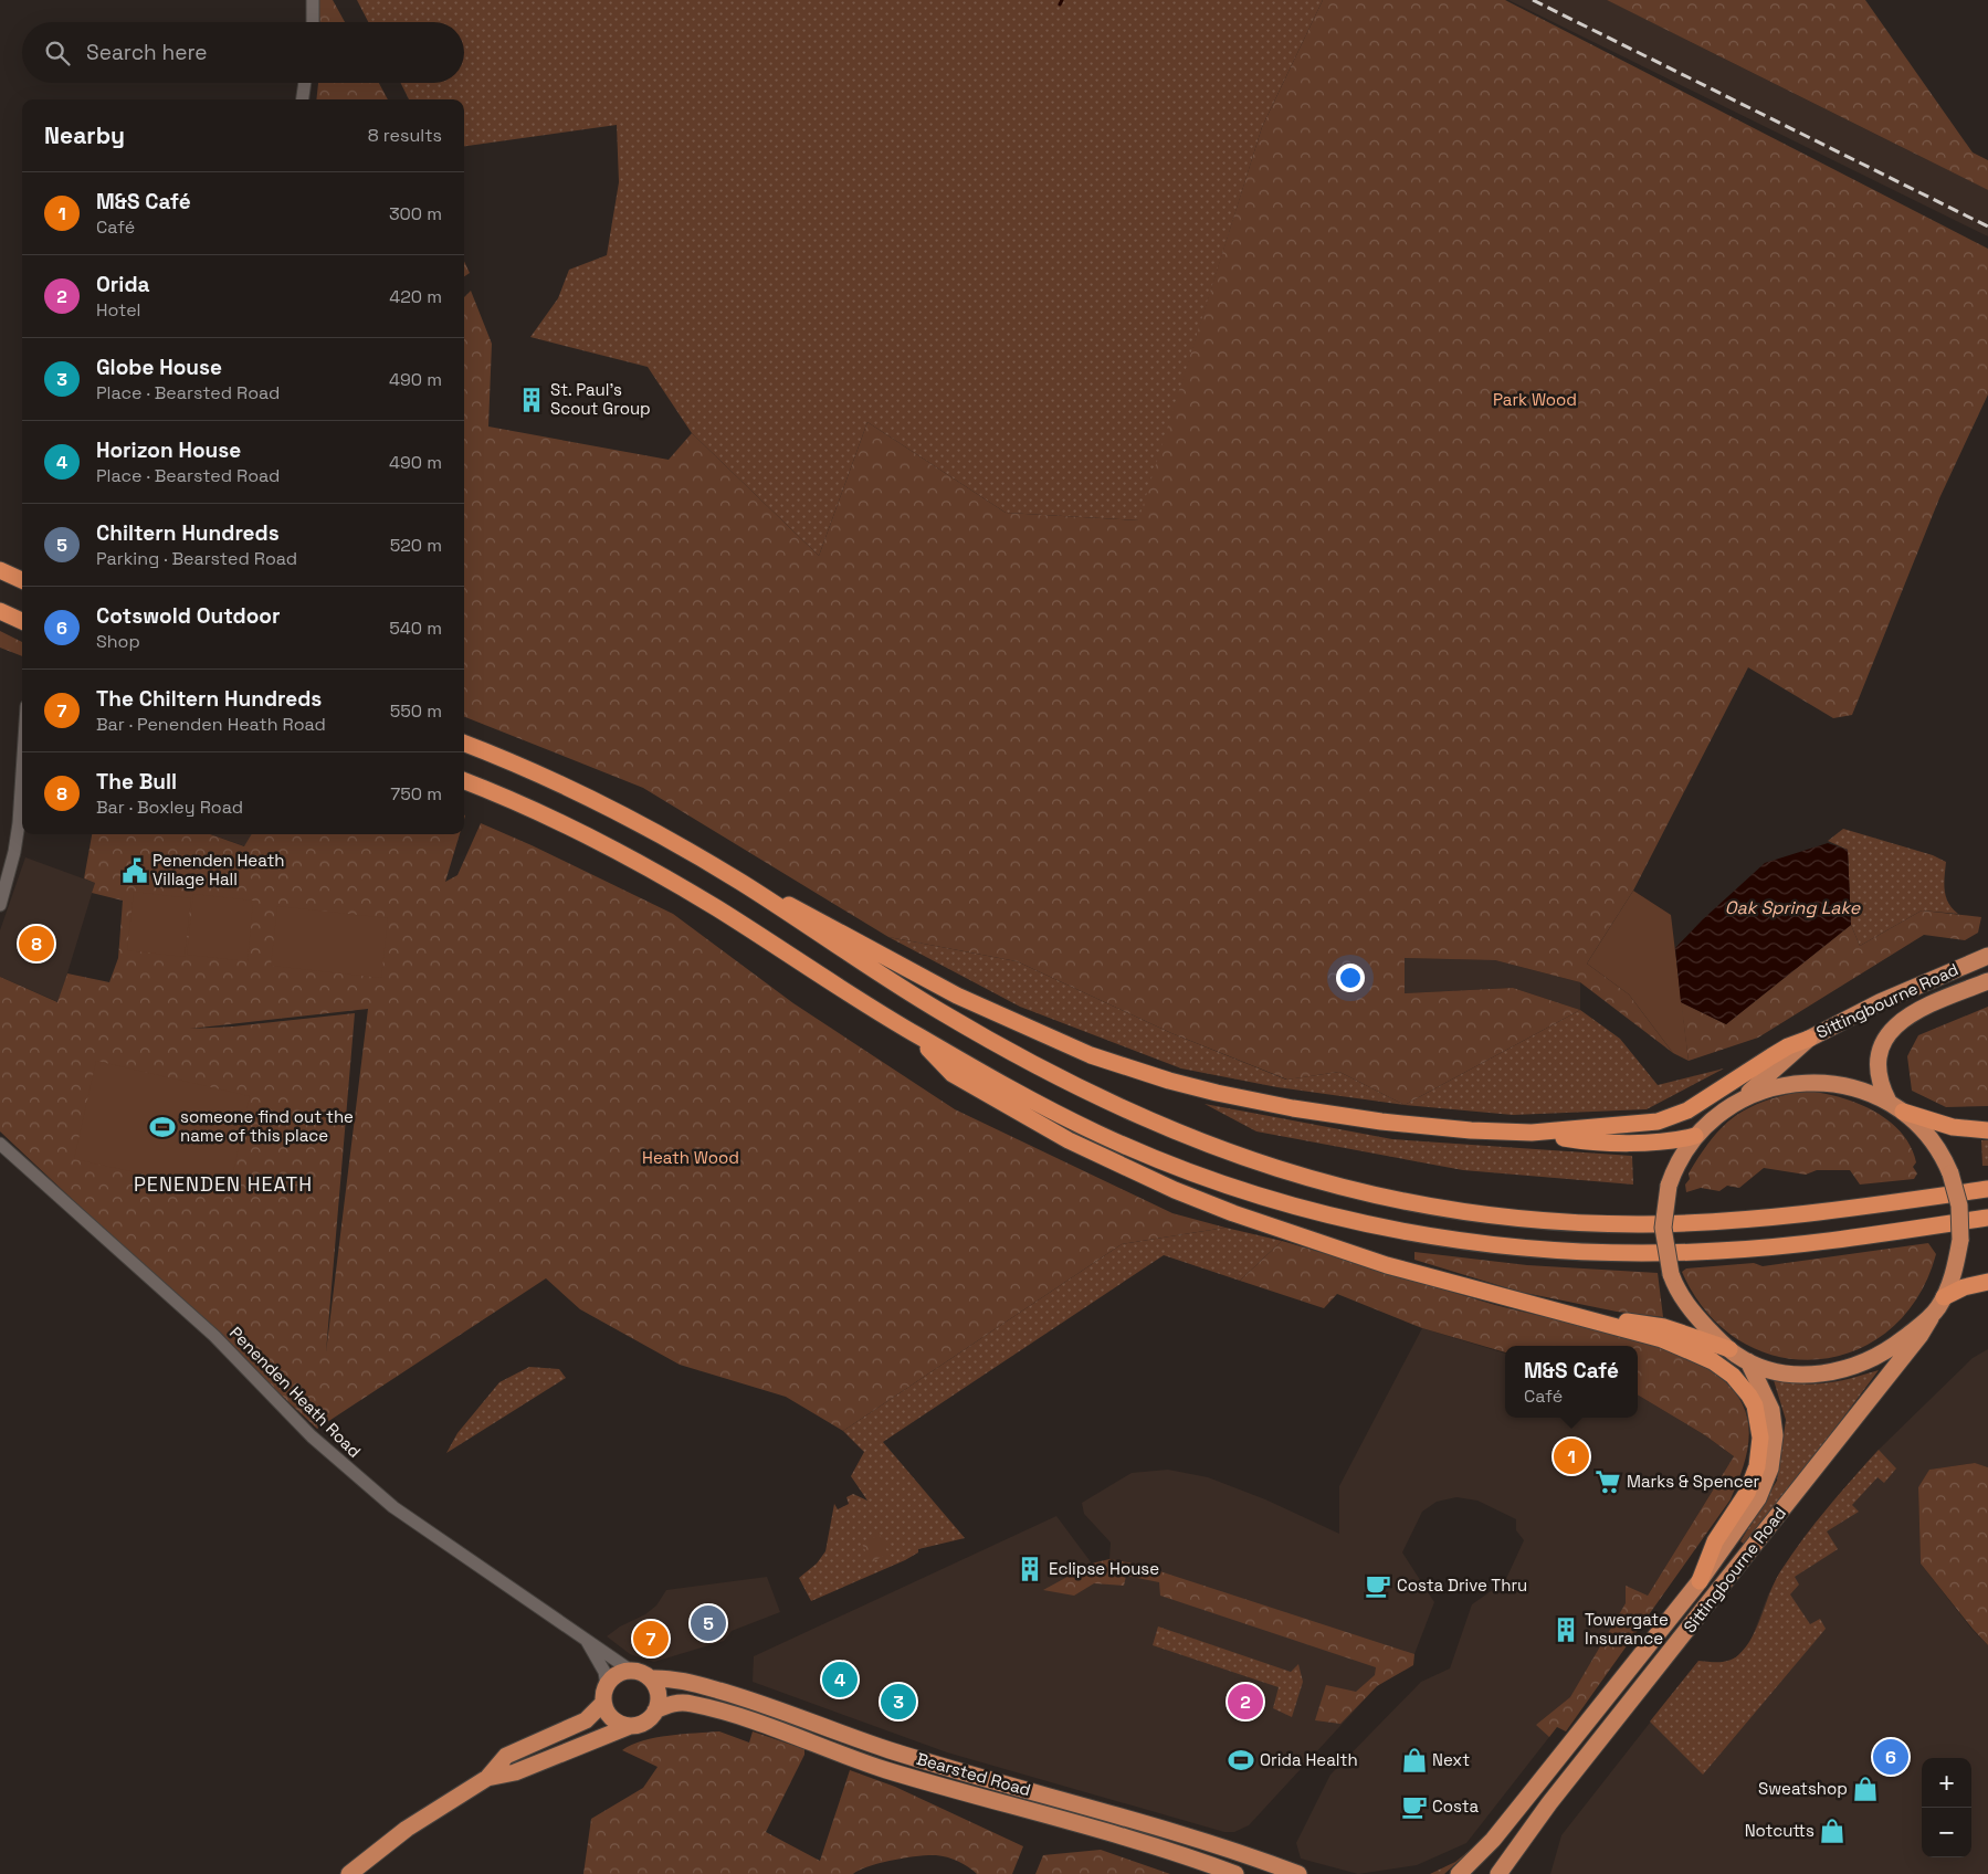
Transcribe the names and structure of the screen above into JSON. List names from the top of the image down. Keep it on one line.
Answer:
{"streets":{"highway":["Sittingbourne Road","Bearsted Road"],"street":["Penenden Heath Road"]},"crossings":[["Penenden Heath Road","Bearsted Road"]],"districts":["PENENDEN HEATH"],"water":["Oak Spring Lake"],"parks":["Park Wood","Heath Wood"],"places":{"building":["St. Paul's Scout Group","Eclipse House","Towergate Insurance"],"public building":["Penenden Heath Village Hall"],"sports":["someone find out the name of this place","Orida Health"],"supermarket":["Marks & Spencer"],"cafe":["Costa Drive Thru","Costa"],"shop":["Next","Sweatshop","Notcutts"]},"page":{"search":"Search here","heading":["Nearby","8 results"],"list":[{"mark":"1","name":"M&S Café","note":"Café","value":"300 m"},{"mark":"2","name":"Orida","note":"Hotel","value":"420 m"},{"mark":"3","name":"Globe House","note":"Place · Bearsted Road","value":"490 m"},{"mark":"4","name":"Horizon House","note":"Place · Bearsted Road","value":"490 m"},{"mark":"5","name":"Chiltern Hundreds","note":"Parking · Bearsted Road","value":"520 m"},{"mark":"6","name":"Cotswold Outdoor","note":"Shop","value":"540 m"},{"mark":"7","name":"The Chiltern Hundreds","note":"Bar · Penenden Heath Road","value":"550 m"},{"mark":"8","name":"The Bull","note":"Bar · Boxley Road","value":"750 m"}],"pins":["8","1","5","7","4","2","3","6"],"popup":["M&S Café","Café"],"map_buttons":["+","−"]}}
